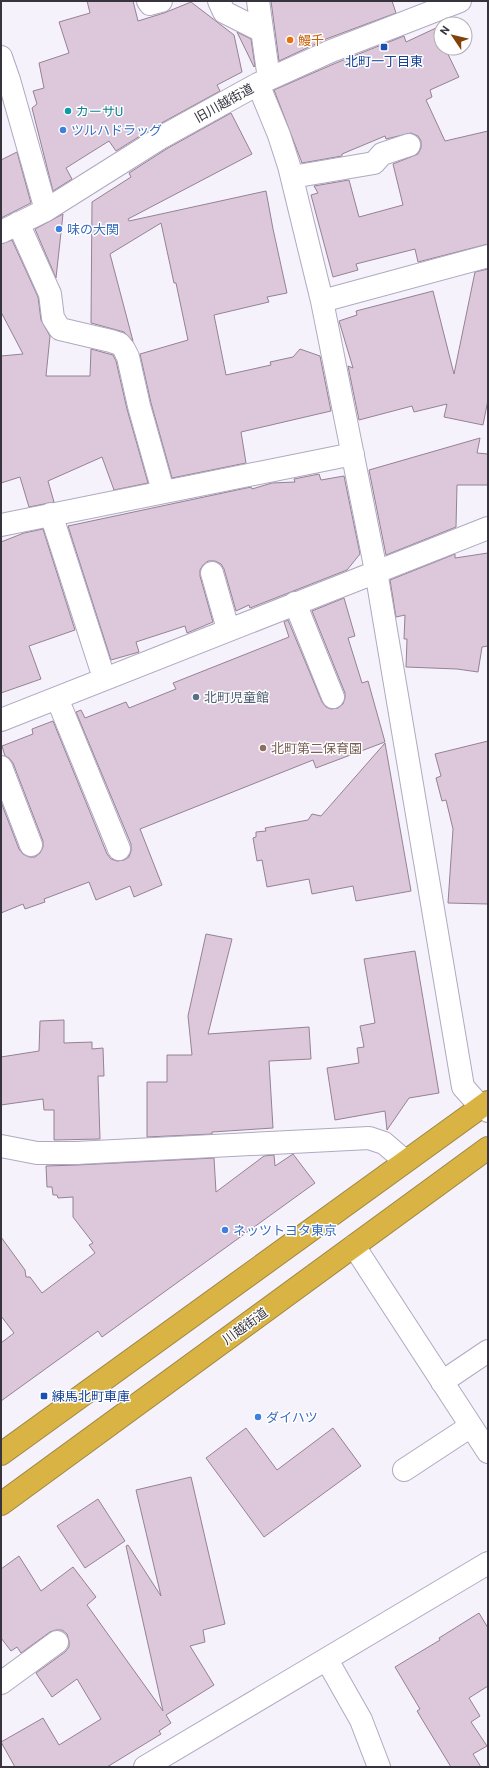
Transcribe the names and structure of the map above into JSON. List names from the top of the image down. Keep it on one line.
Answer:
{"streets":{"highway":["川越街道"],"street":["旧川越街道"]},"places":{"other":["鰻千","カーサU","ツルハドラッグ","味の大関","北町児童館","北町第二保育園","ネッツトヨタ東京","ダイハツ"],"transit":["北町一丁目東","練馬北町車庫"]},"north":"top left"}
